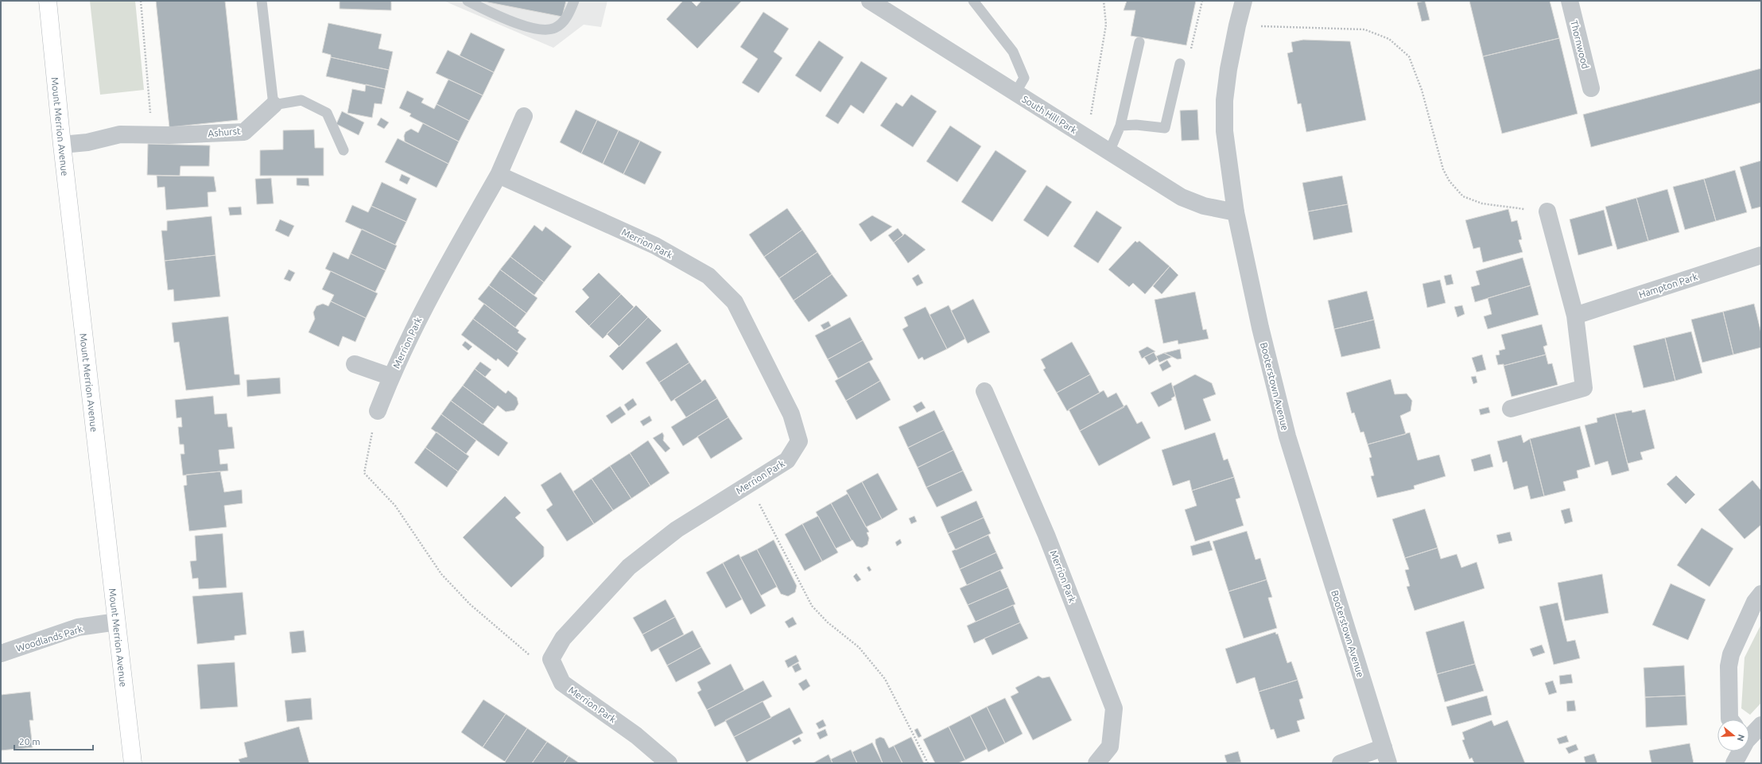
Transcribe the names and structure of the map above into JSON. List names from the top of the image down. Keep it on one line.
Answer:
{"streets":{"highway":["Mount Merrion Avenue"],"street":["Thornwood","South Hill Park","Ashurst","Merrion Park","Hampton Park","Booterstown Avenue","Woodlands Park"]},"crossings":[["South Hill Park","Booterstown Avenue"],["Mount Merrion Avenue","Ashurst"],["Mount Merrion Avenue","Woodlands Park"]],"scale_bar":"20 m","north":"right"}
